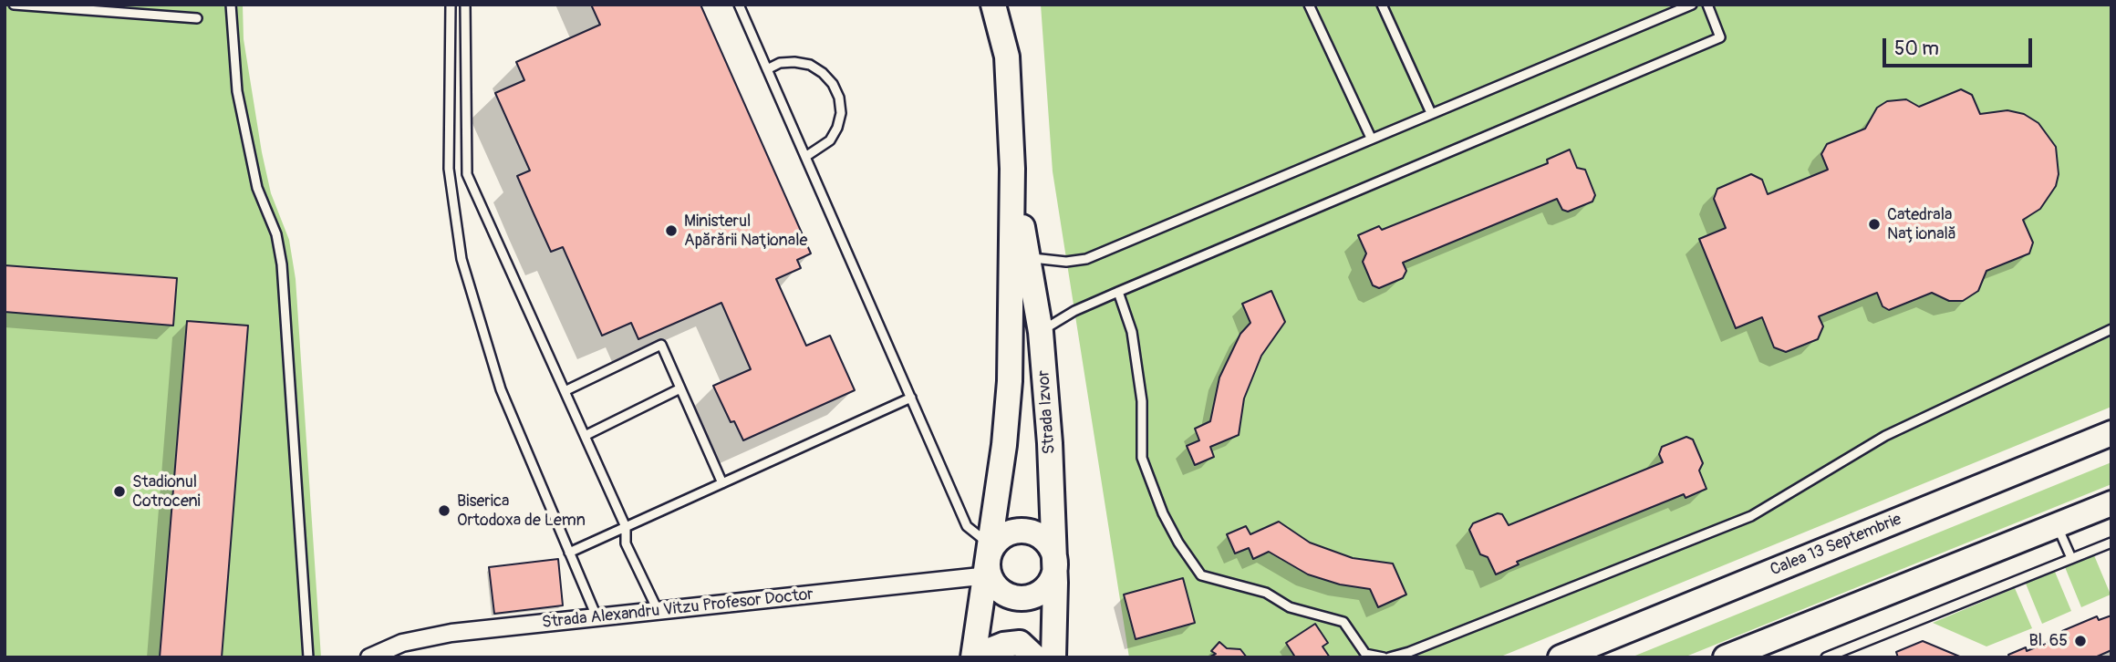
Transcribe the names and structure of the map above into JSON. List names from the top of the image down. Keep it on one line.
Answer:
{"streets":{"main road":["Strada Izvor","Calea 13 Septembrie"],"street":["Strada Alexandru Vitzu Profesor Doctor"]},"crossings":[["Strada Izvor","Strada Alexandru Vitzu Profesor Doctor"]],"places":["Catedrala Națională","Ministerul Apărării Naţionale","Stadionul Cotroceni","Biserica Ortodoxa de Lemn","Bl. 65"],"scale_bar":"50 m"}
